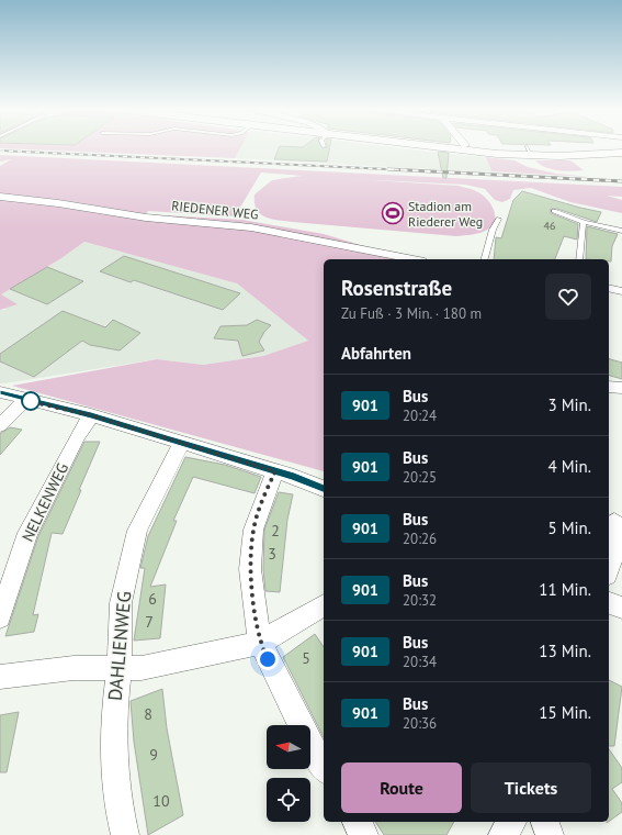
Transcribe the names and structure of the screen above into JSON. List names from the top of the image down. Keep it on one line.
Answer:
{"streets":{"street":["RIEDENER WEG","NELKENWEG","DAHLIENWEG"]},"places":{"sports":["Stadion am Riederer Weg"]},"lines":["bus line 901"],"house_numbers":["46","2","3","6","7","5","8","9","10"],"north":"left","page":{"heading":[["Rosenstraße","Zu Fuß · 3 Min. · 180 m"],"Abfahrten"],"list":[{"mark":"901","name":"Bus","note":"20:24","value":"3 Min."},{"mark":"901","name":"Bus","note":"20:25","value":"4 Min."},{"mark":"901","name":"Bus","note":"20:26","value":"5 Min."},{"mark":"901","name":"Bus","note":"20:32","value":"11 Min."},{"mark":"901","name":"Bus","note":"20:34","value":"13 Min."},{"mark":"901","name":"Bus","note":"20:36","value":"15 Min."}],"buttons":["Route","Tickets"]}}
